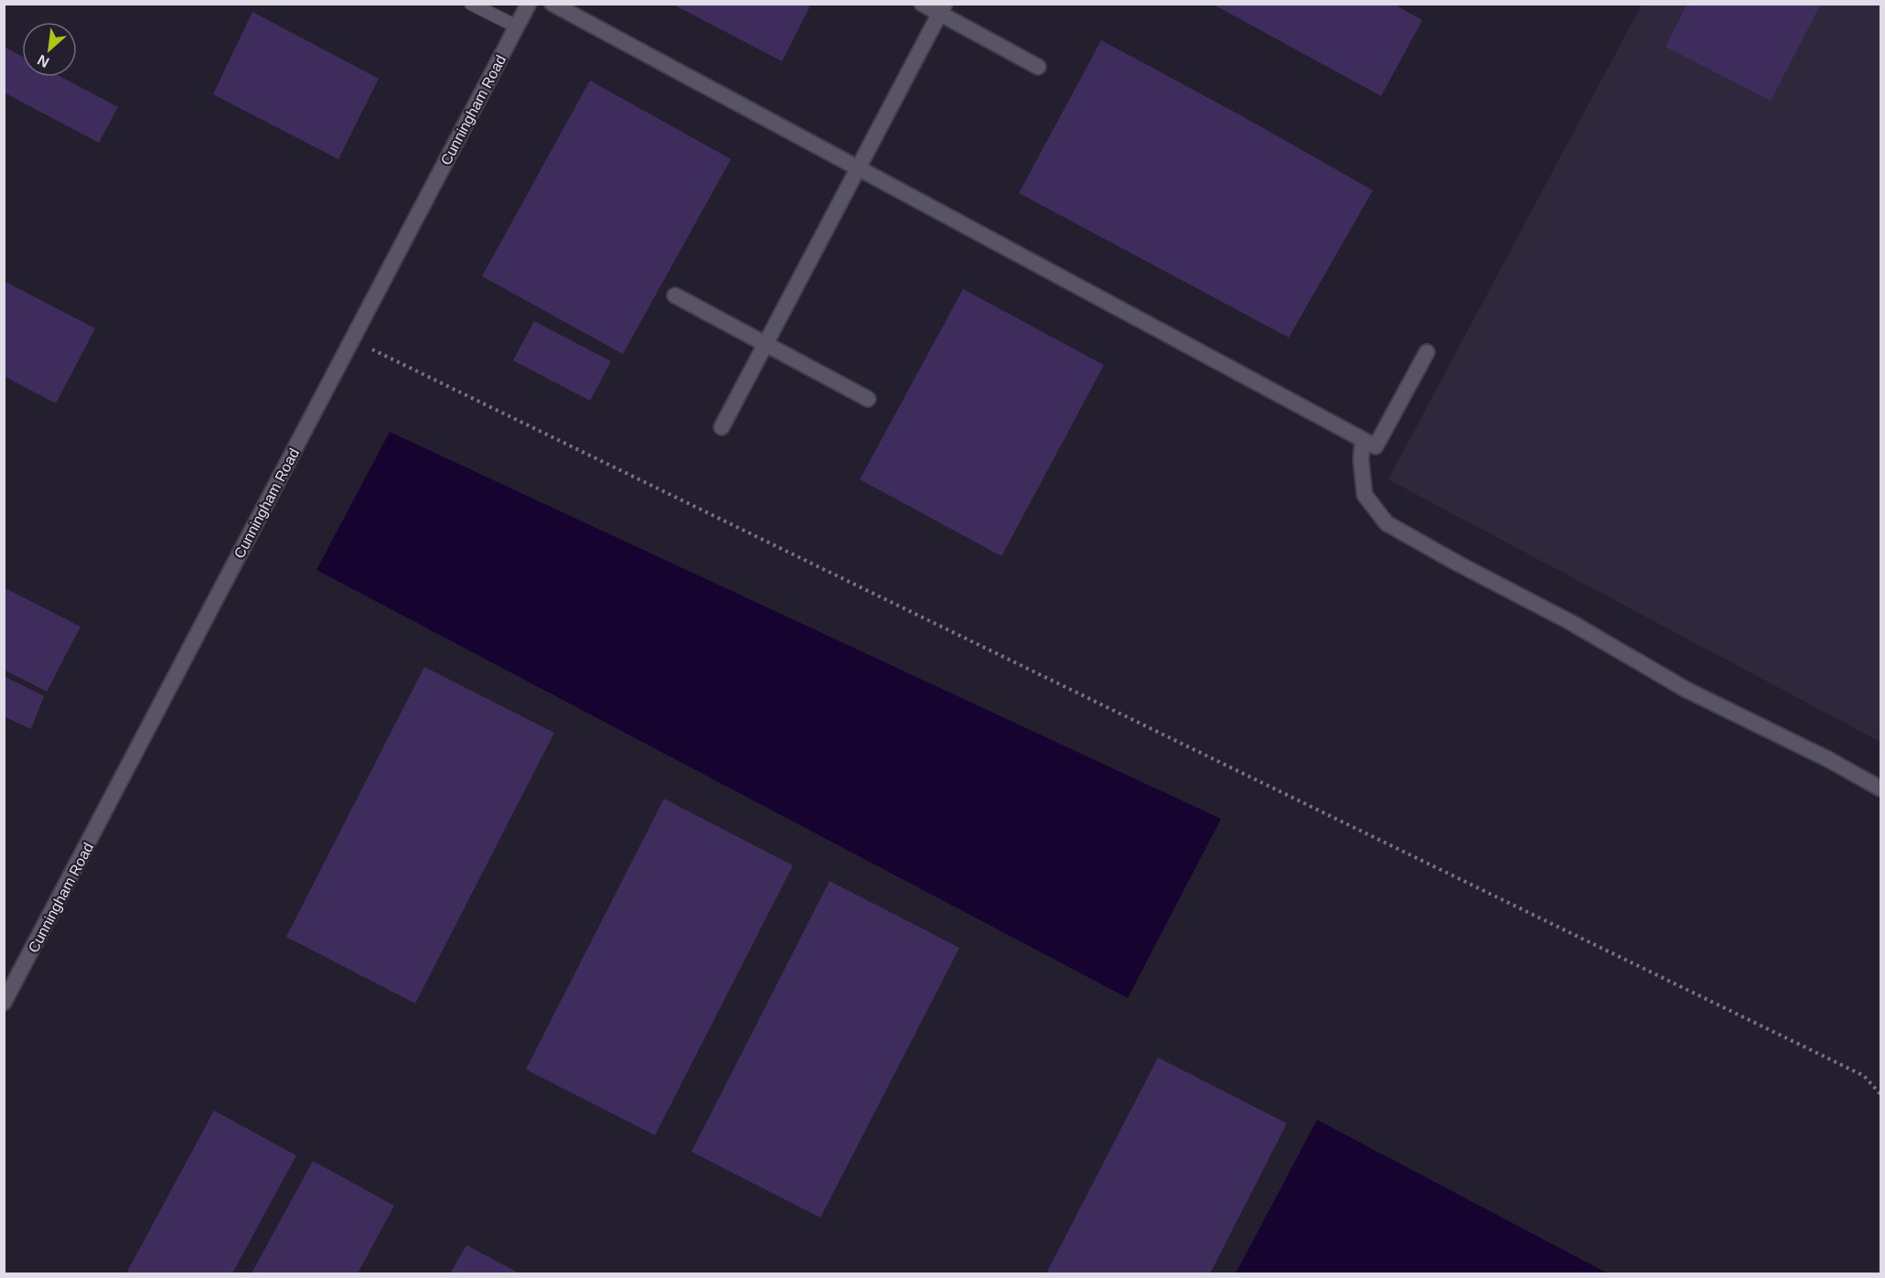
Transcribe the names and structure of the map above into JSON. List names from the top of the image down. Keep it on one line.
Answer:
{"streets":{"street":["Cunningham Road"]},"north":"bottom left"}
